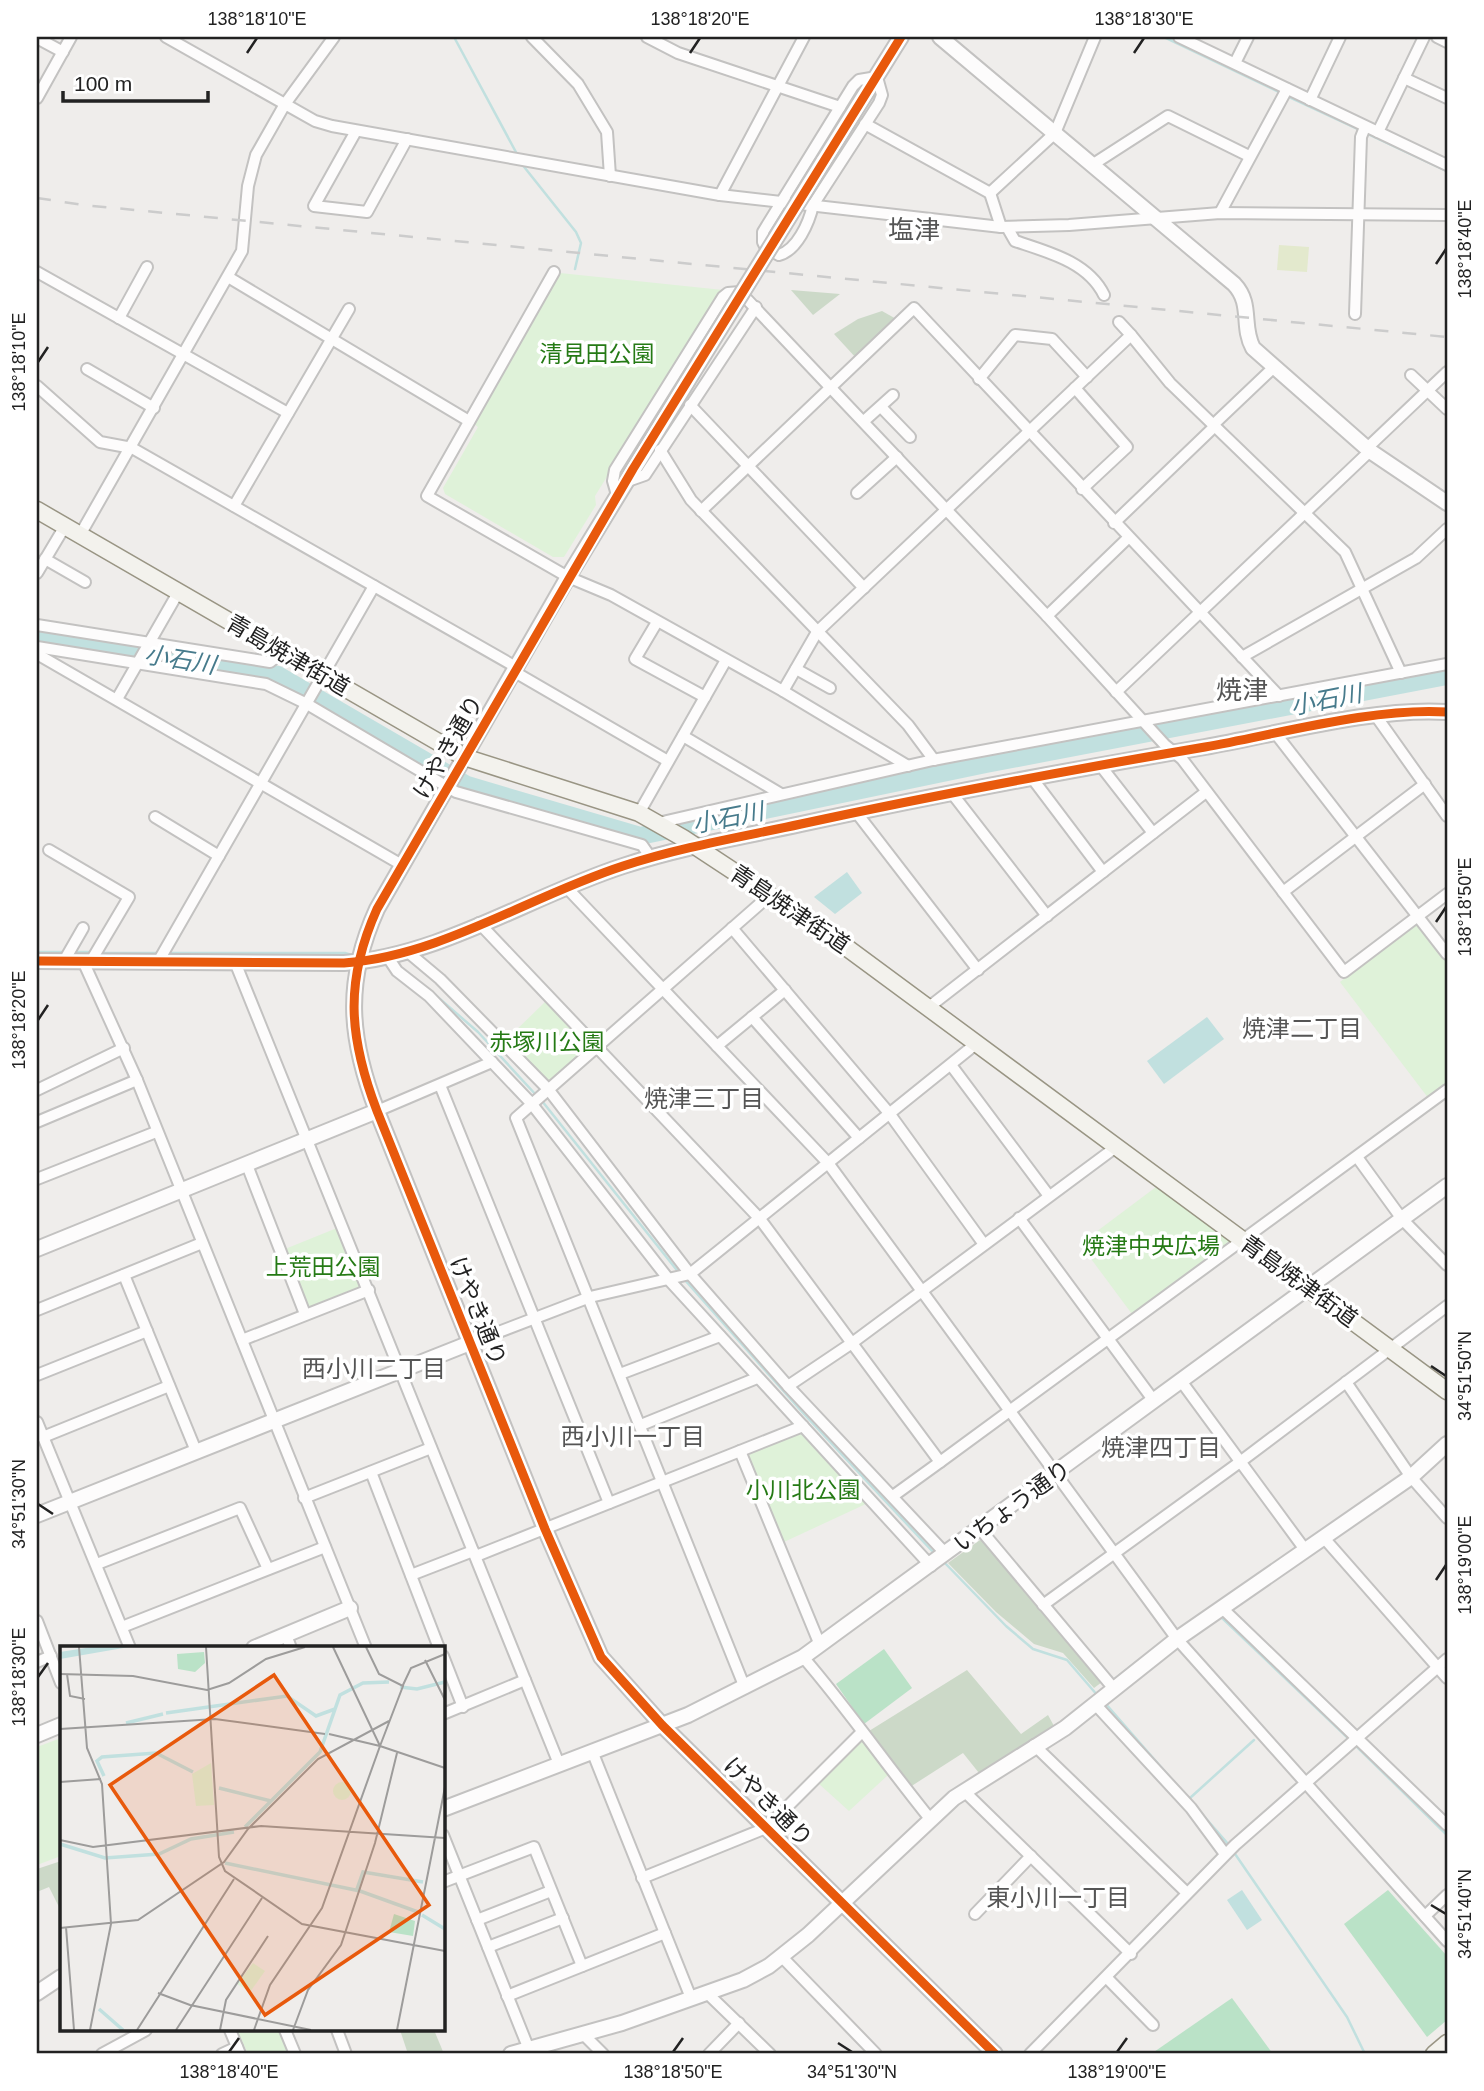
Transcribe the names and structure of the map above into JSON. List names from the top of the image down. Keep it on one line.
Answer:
{"streets":{"main road":["青島焼津街道"],"street":["けやき通り","いちょう通り"]},"crossings":[["青島焼津街道","けやき通り"],["青島焼津街道","いちょう通り"],["けやき通り","いちょう通り"]],"districts":["塩津","焼津","焼津二丁目","焼津三丁目","西小川二丁目","西小川一丁目","焼津四丁目","東小川一丁目"],"water":["小石川"],"parks":["清見田公園","赤塚川公園","焼津中央広場","上荒田公園","小川北公園"],"scale_bar":"100 m","coordinates":["138°18'10\"E","138°18'20\"E","138°18'30\"E","138°18'40\"E","138°18'50\"E","34°51'50\"N","34°51'30\"N","138°19'00\"E","34°51'40\"N"]}
